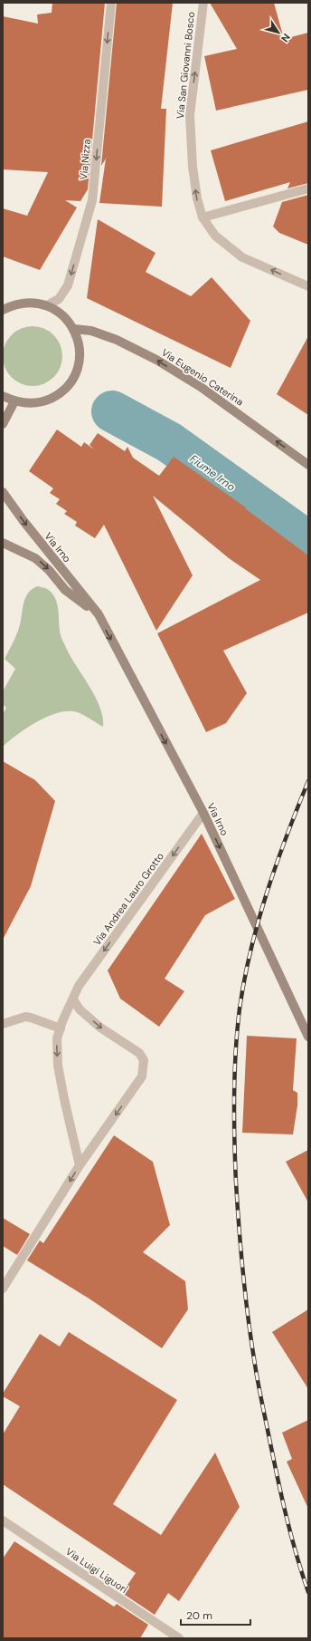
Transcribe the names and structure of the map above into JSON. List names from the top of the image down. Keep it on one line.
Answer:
{"streets":{"main road":["Via Eugenio Caterina","Via Irno"],"street":["Via San Giovanni Bosco","Via Nizza","Via Andrea Lauro Grotto","Via Luigi Liguori"]},"crossings":[["Via Irno","Via Andrea Lauro Grotto"]],"one_way":["Via San Giovanni Bosco","Via Nizza","Via Eugenio Caterina","Via Irno","Via Andrea Lauro Grotto"],"water":["Fiume Irno"],"scale_bar":"20 m","north":"bottom right"}
